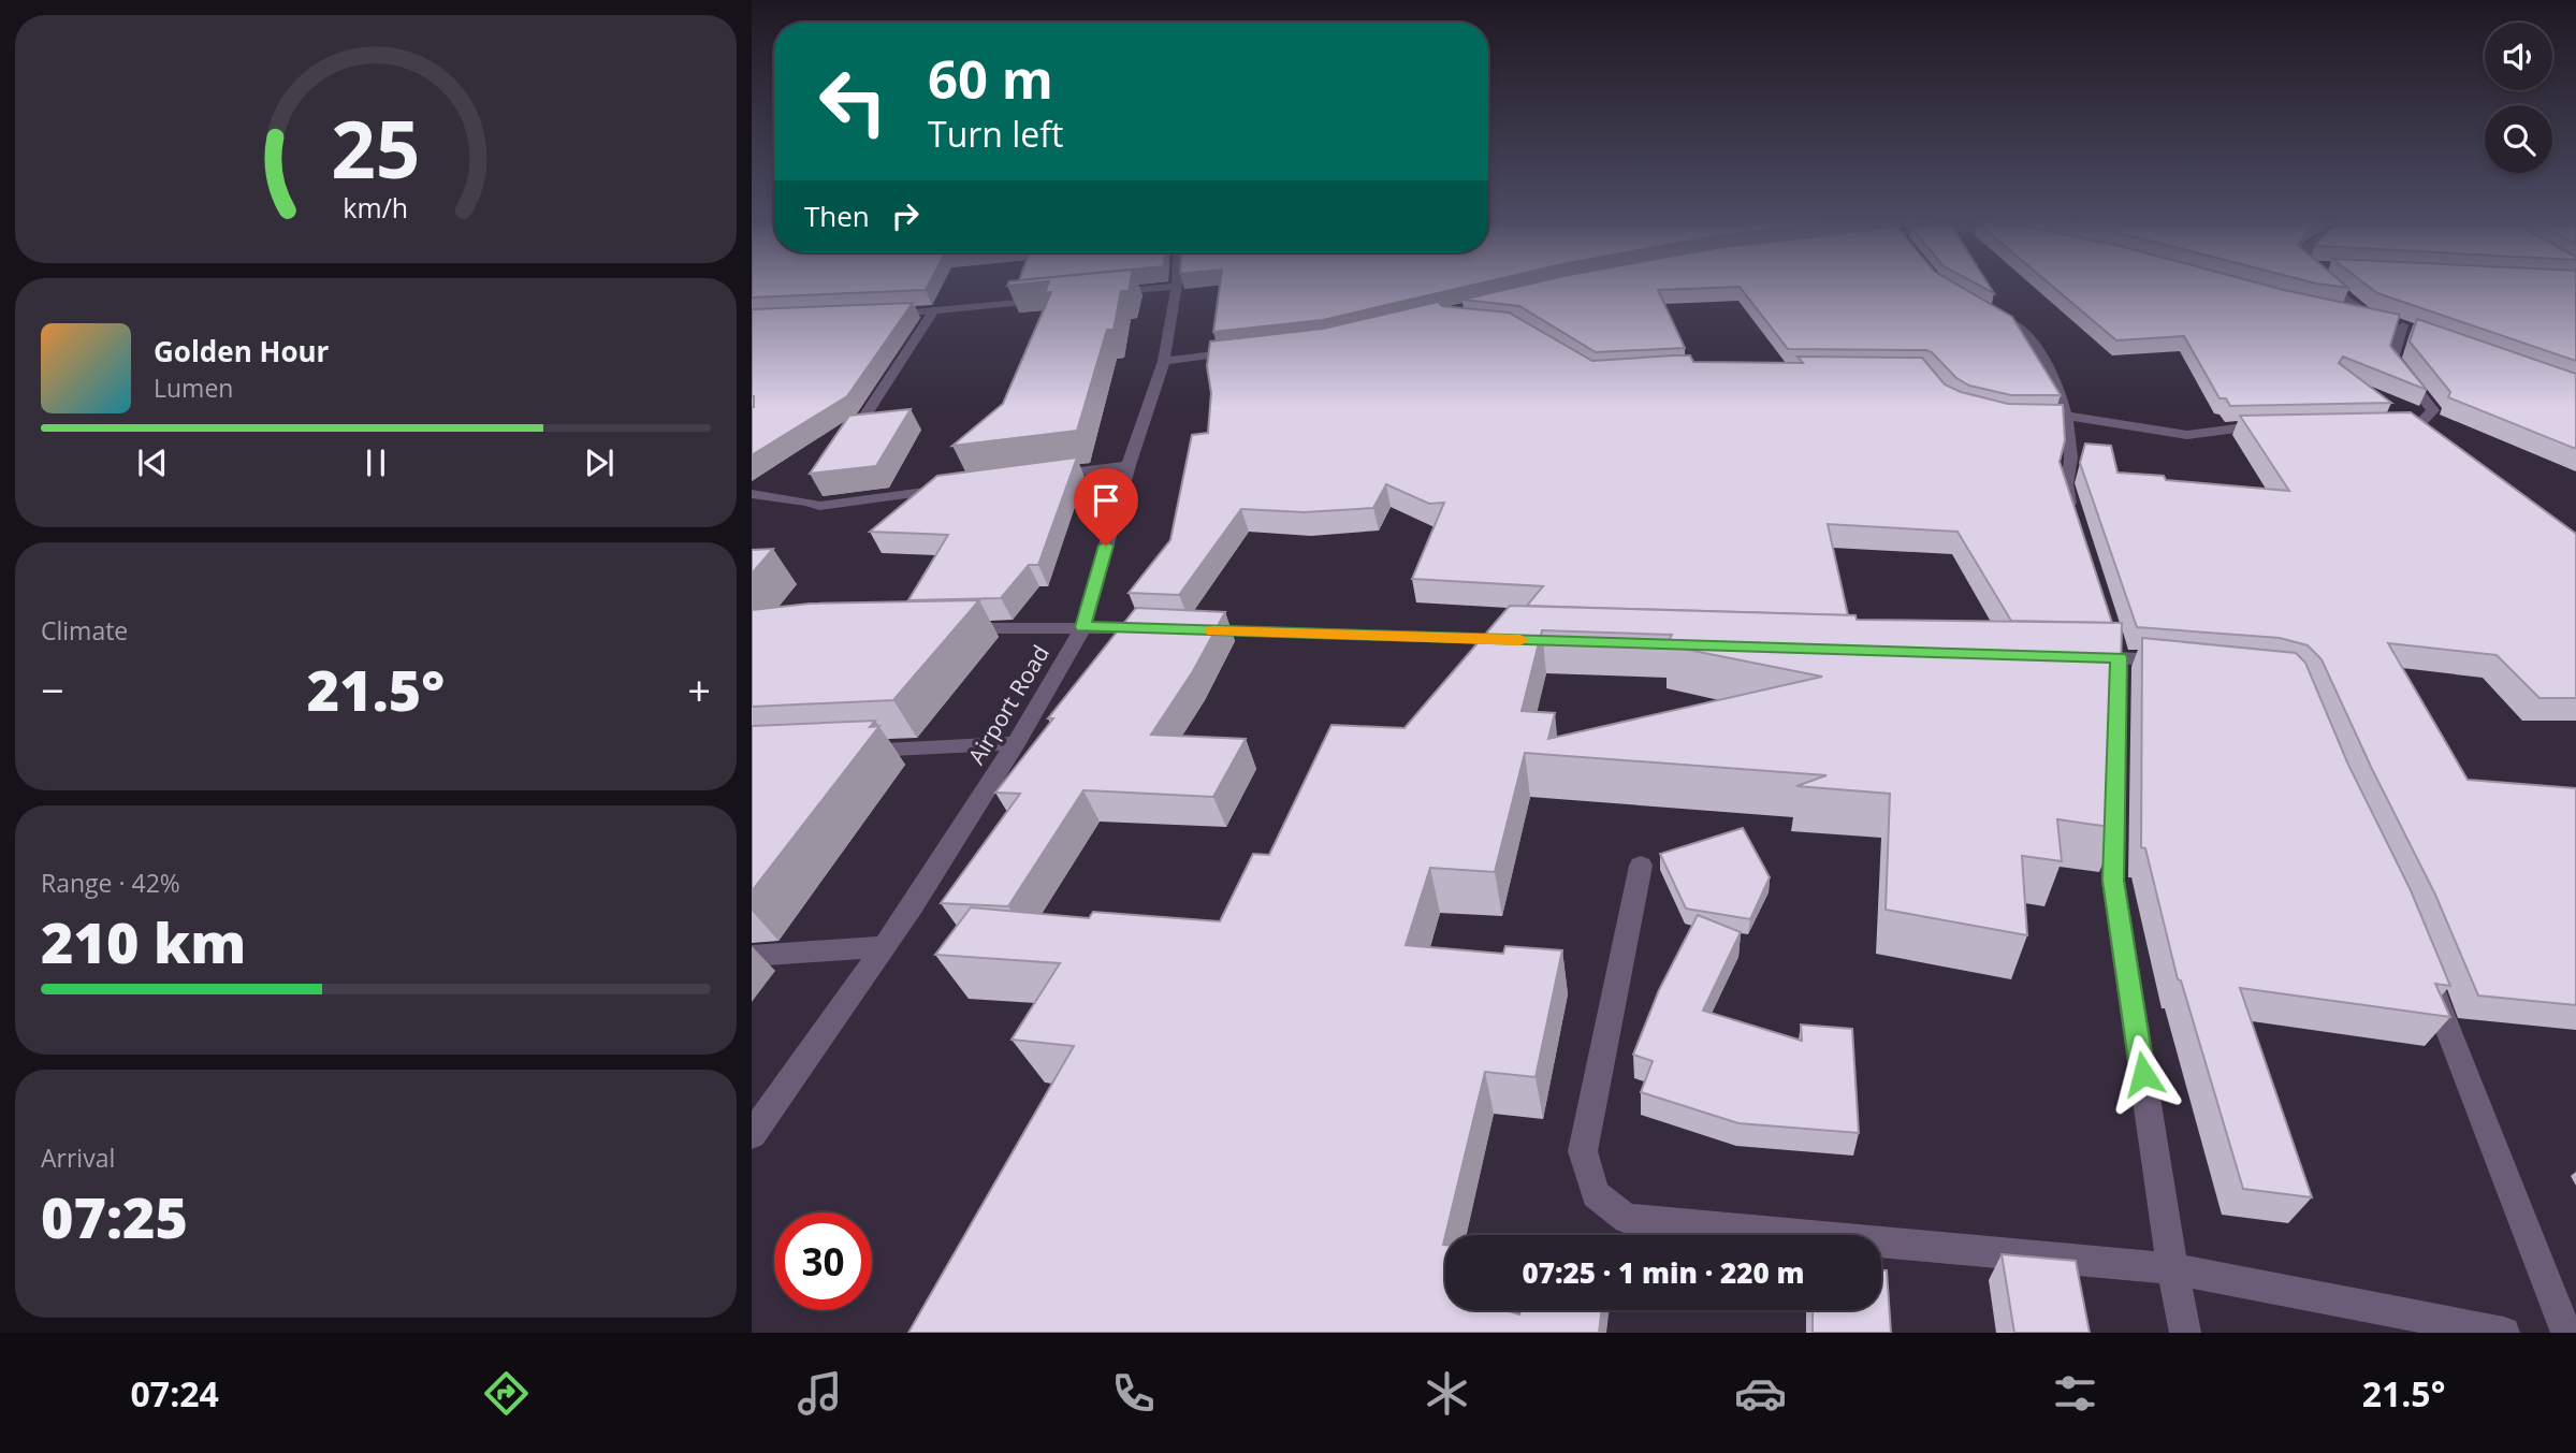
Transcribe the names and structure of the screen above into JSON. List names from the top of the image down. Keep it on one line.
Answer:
{"streets":{"street":["Airport Road"]},"page":{"turn":["60 m","Turn left"],"then":"Then","song":["Golden Hour","Lumen"],"tile":["Climate",["Range · 42%","210 km"],["Arrival","07:25"]],"heat":["−","21.5°","+"],"limit":"30","trip":"07:25 · 1 min · 220 m","tabs":["07:24","21.5°"],"gauge":["25","km/h"]}}
